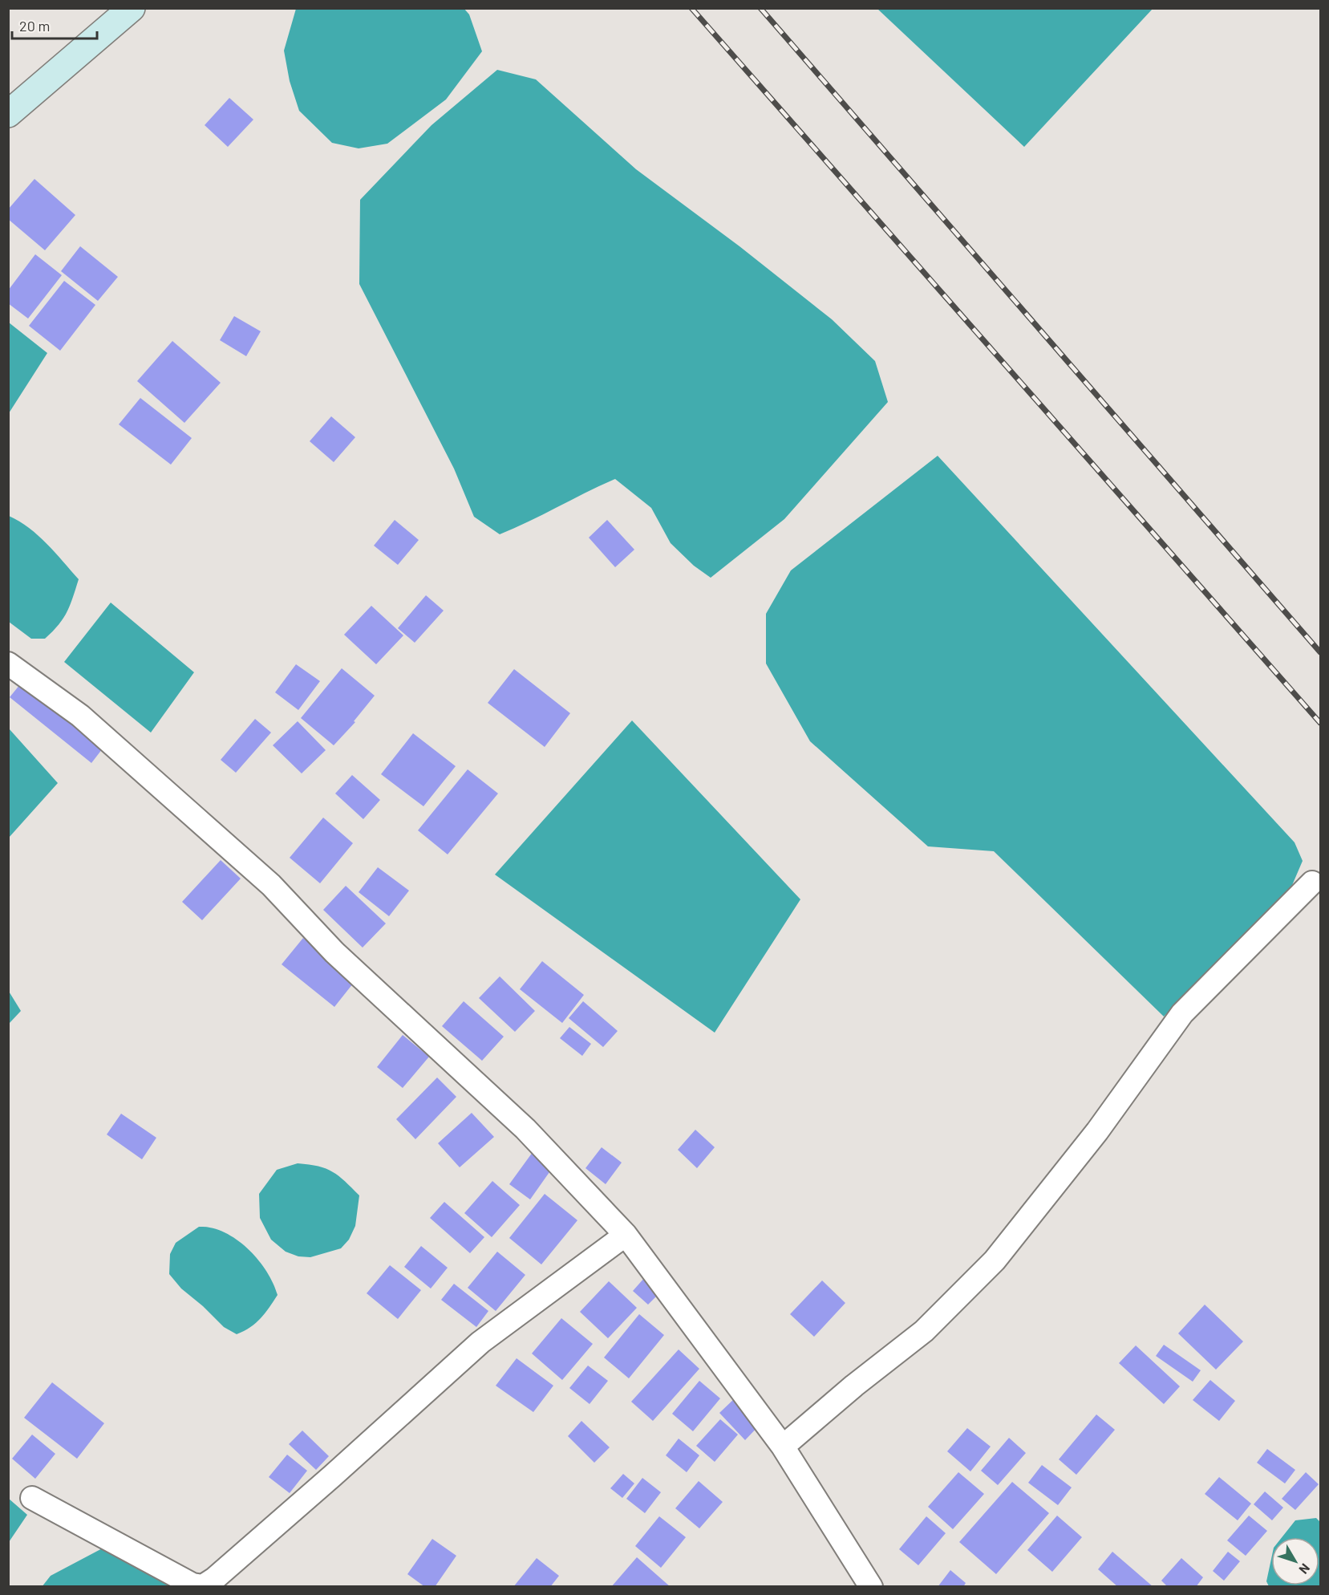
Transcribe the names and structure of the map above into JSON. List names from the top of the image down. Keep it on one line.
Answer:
{"scale_bar":"20 m","north":"bottom right"}
